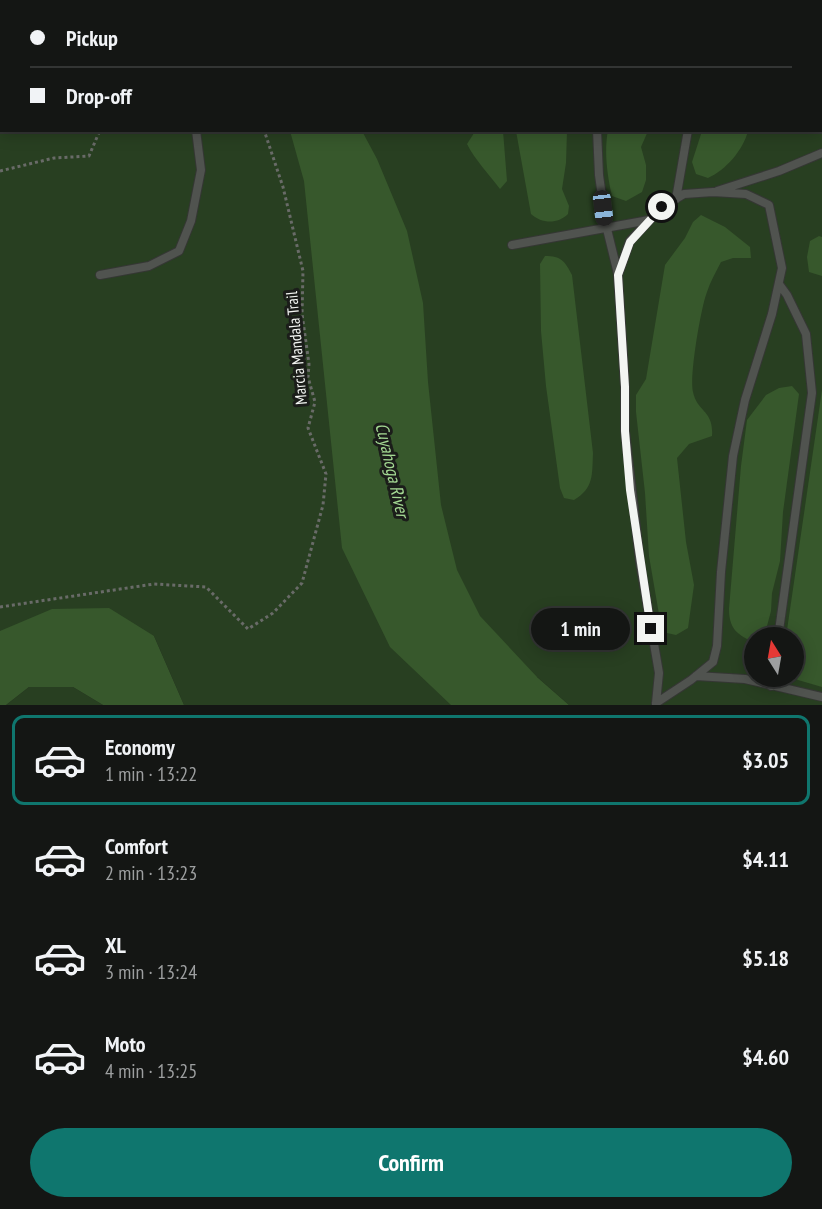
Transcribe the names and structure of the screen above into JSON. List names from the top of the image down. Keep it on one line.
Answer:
{"streets":{"path":["Marcia Mandala Trail"]},"water":["Cuyahoga River"],"north":"top","page":{"banner":["Pickup","Drop-off"],"bubble":"1 min","list":[{"name":"Economy","note":"1 min · 13:22","value":"$3.05"},{"name":"Comfort","note":"2 min · 13:23","value":"$4.11"},{"name":"XL","note":"3 min · 13:24","value":"$5.18"},{"name":"Moto","note":"4 min · 13:25","value":"$4.60"}],"buttons":"Confirm"}}
